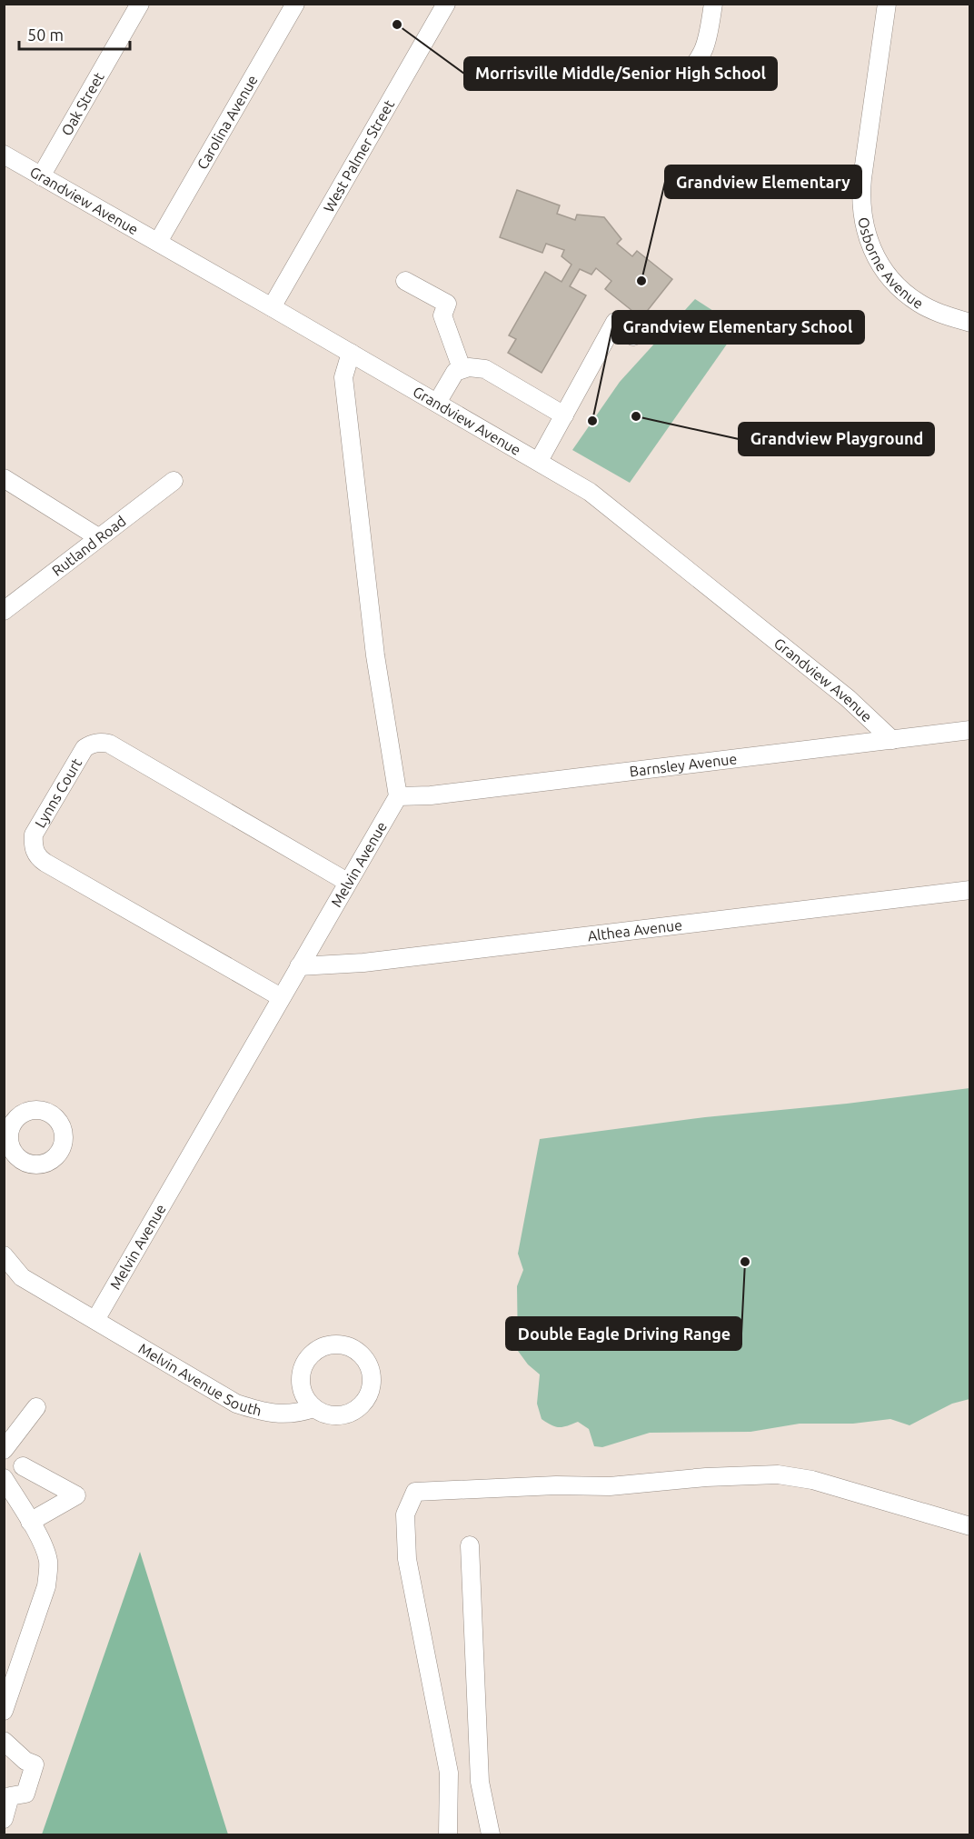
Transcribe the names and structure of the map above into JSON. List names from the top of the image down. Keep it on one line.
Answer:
{"streets":{"street":["Oak Street","Carolina Avenue","West Palmer Street","Grandview Avenue","Osborne Avenue","Rutland Road","Barnsley Avenue","Lynns Court","Melvin Avenue","Althea Avenue","Melvin Avenue South"]},"crossings":[["Oak Street","Grandview Avenue"],["Carolina Avenue","Grandview Avenue"],["West Palmer Street","Grandview Avenue"],["Grandview Avenue","Barnsley Avenue"],["Barnsley Avenue","Melvin Avenue"],["Lynns Court","Melvin Avenue"],["Melvin Avenue","Althea Avenue"],["Melvin Avenue","Melvin Avenue South"]],"places":["Morrisville Middle/Senior High School","Grandview Elementary","Grandview Playground","Grandview Elementary School","Double Eagle Driving Range"],"scale_bar":"50 m"}
